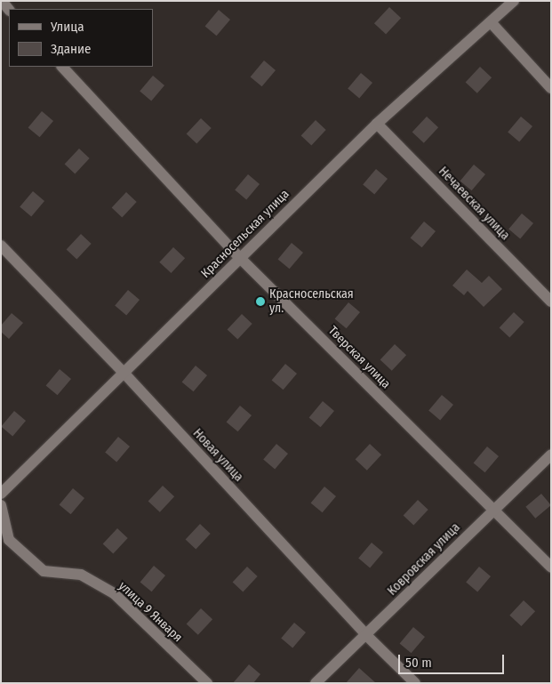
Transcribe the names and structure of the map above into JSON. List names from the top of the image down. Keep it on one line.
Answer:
{"streets":{"street":["Нечаевская улица","Красносельская улица","Тверская улица","Новая улица","Ковровская улица","улица 9 Января"]},"crossings":[["Нечаевская улица","Красносельская улица"],["Красносельская улица","Тверская улица"],["Красносельская улица","Новая улица"],["Тверская улица","Ковровская улица"],["Новая улица","Ковровская улица"]],"places":["Красносельская ул."],"legend":["Улица","Здание"],"scale_bar":"50 m"}
